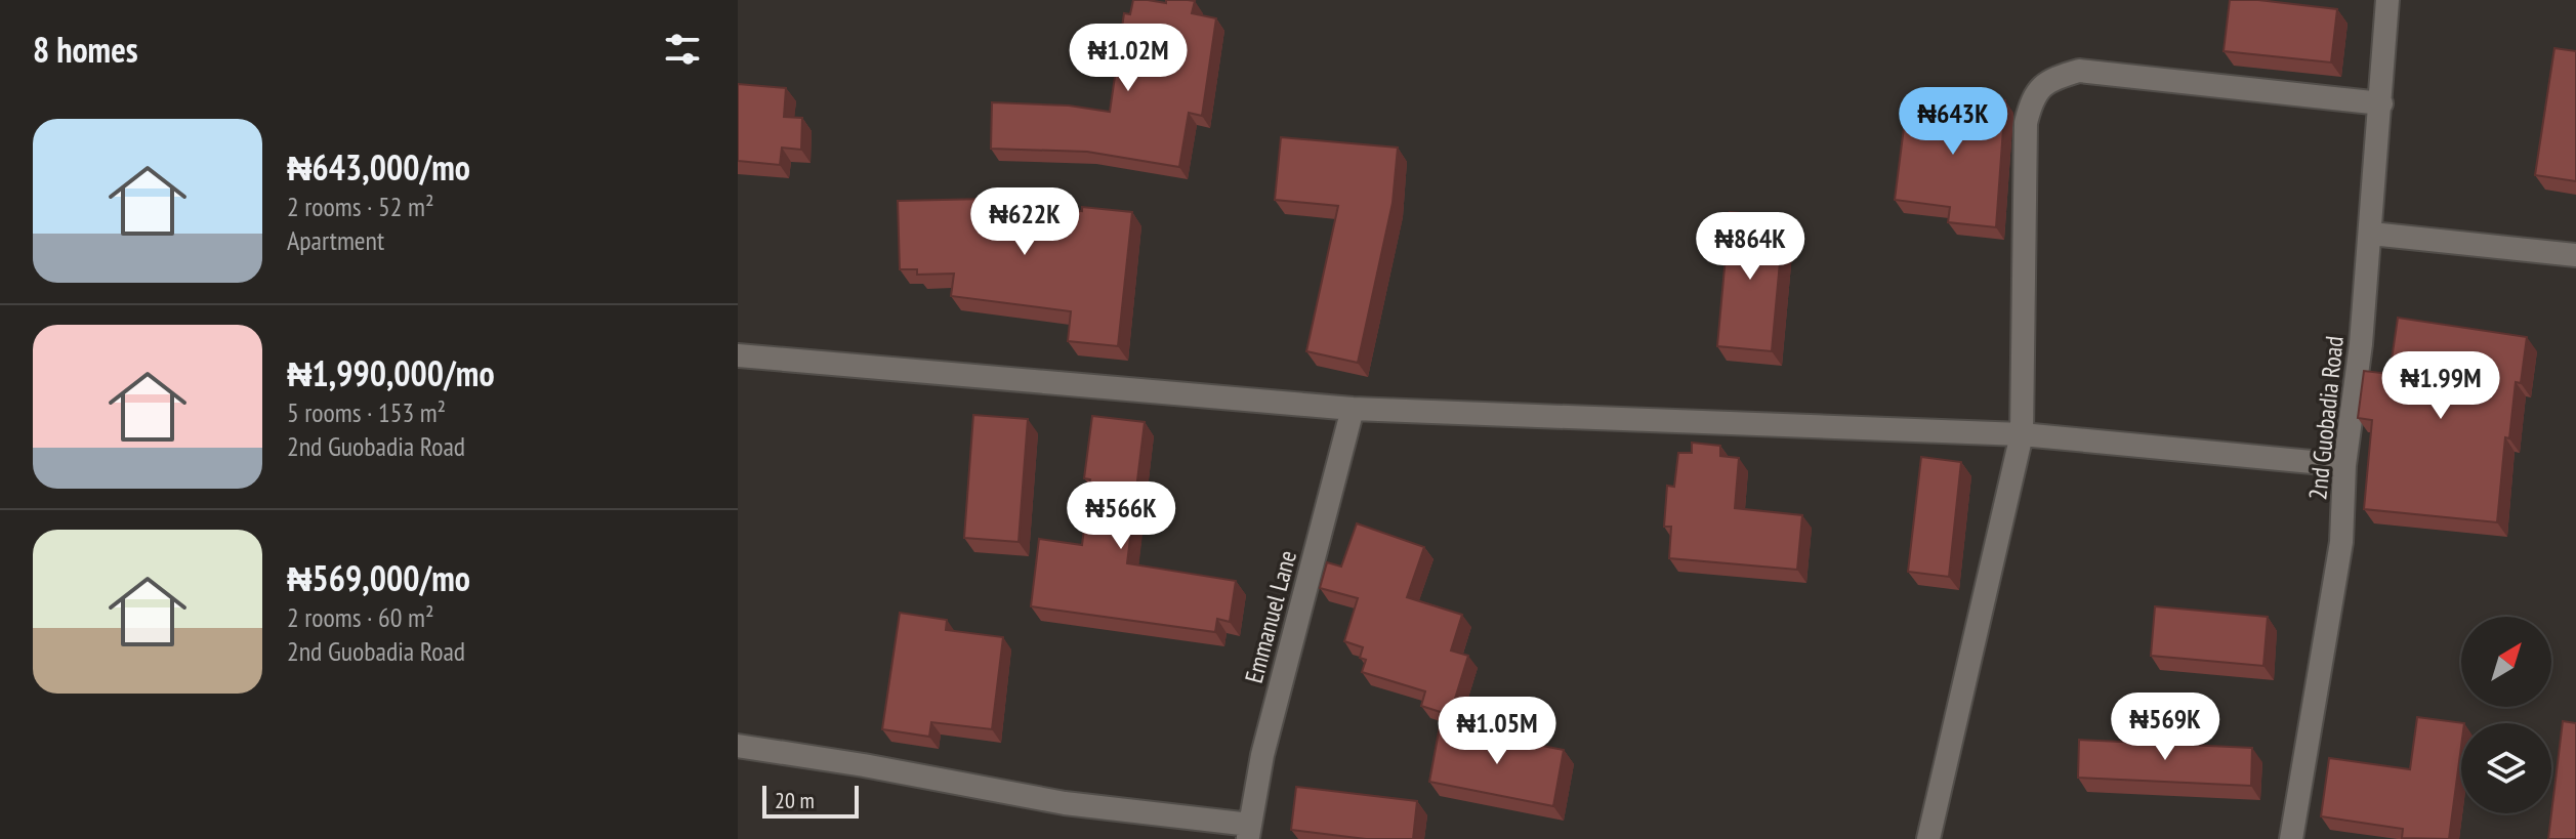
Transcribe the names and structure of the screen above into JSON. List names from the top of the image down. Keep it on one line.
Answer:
{"streets":{"street":["2nd Guobadia Road","Emmanuel Lane"]},"scale_bar":"20 m","north":"top right","page":{"heading":"8 homes","price":["₦1.02M","₦643K","₦622K","₦864K","₦1.99M","₦566K","₦569K","₦1.05M"],"list":[{"name":"₦643,000/mo","note":"2 rooms · 52 m² · Apartment"},{"name":"₦1,990,000/mo","note":"5 rooms · 153 m² · 2nd Guobadia Road"},{"name":"₦569,000/mo","note":"2 rooms · 60 m² · 2nd Guobadia Road"}],"scale":"20 m"}}
